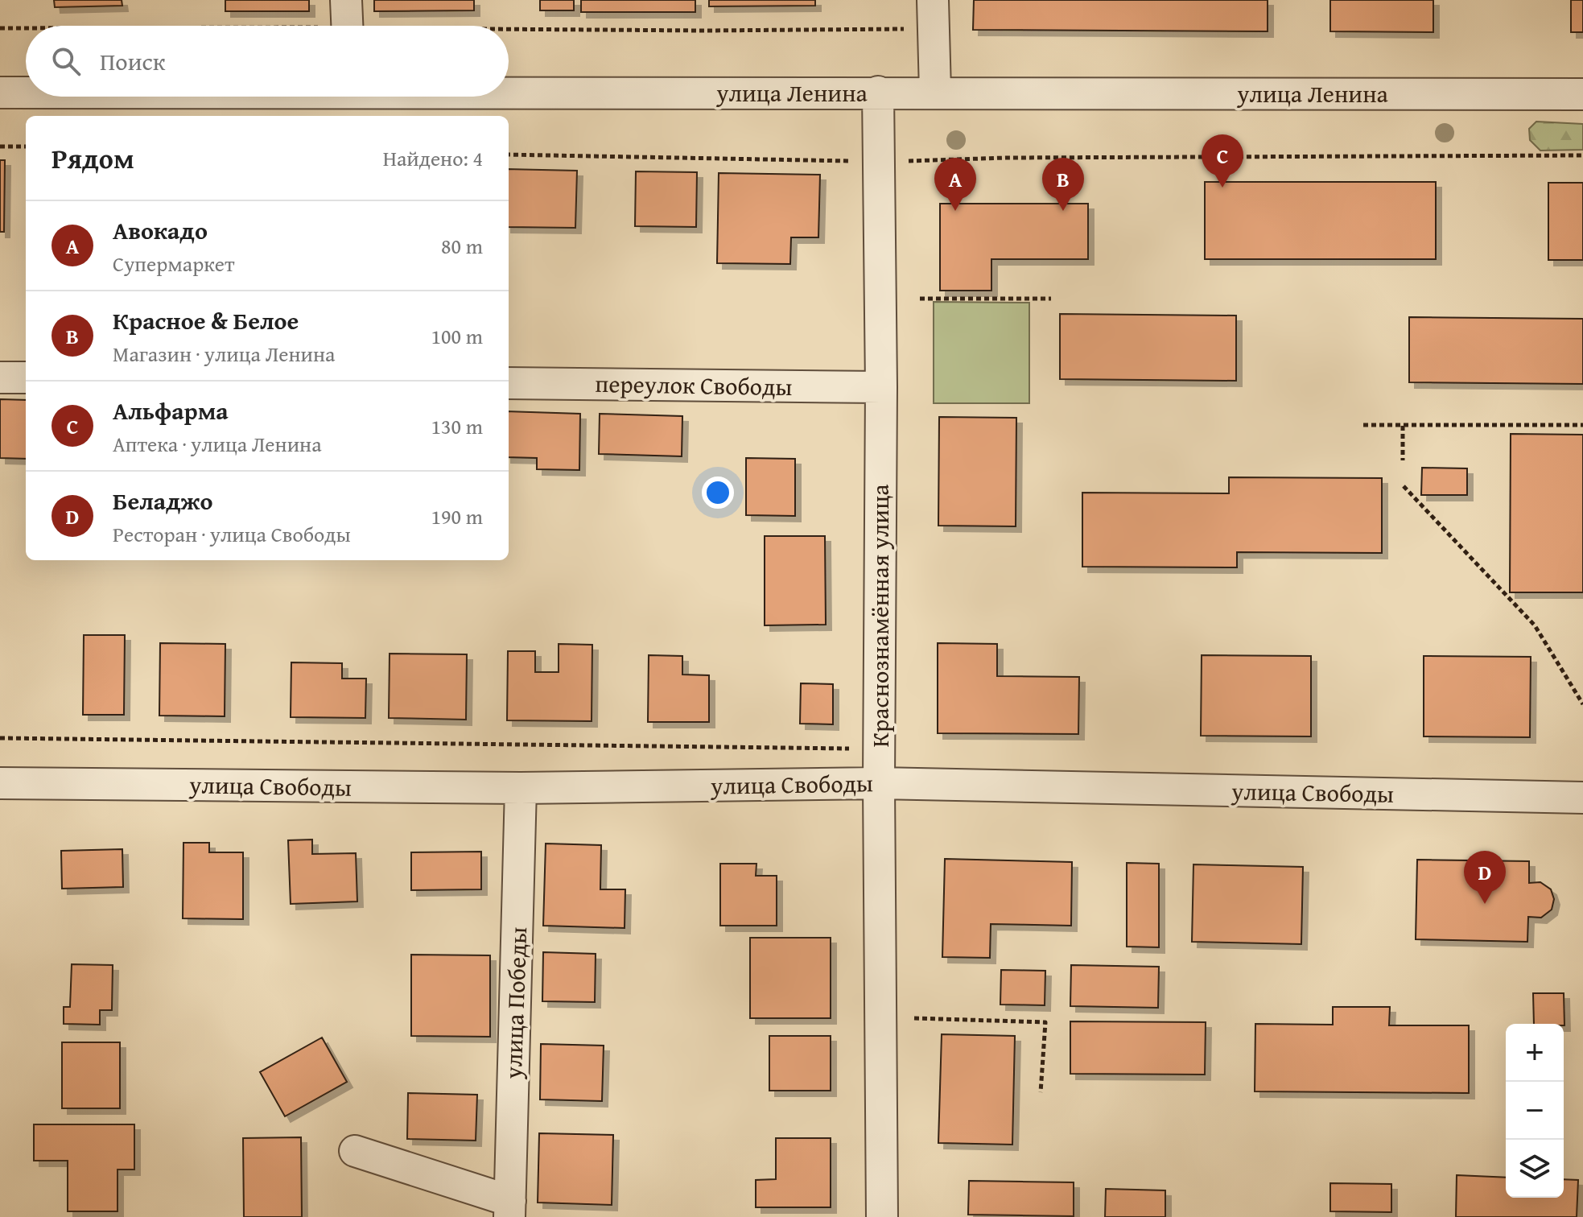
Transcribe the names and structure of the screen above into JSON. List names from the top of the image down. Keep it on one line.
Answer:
{"streets":{"street":["улица Ленина","переулок Свободы","Краснознамённая улица","улица Свободы","улица Победы"]},"crossings":[["улица Ленина","Краснознамённая улица"],["переулок Свободы","Краснознамённая улица"],["Краснознамённая улица","улица Свободы"],["улица Свободы","улица Победы"]],"page":{"search":"Поиск","heading":["Рядом","Найдено: 4"],"pins":["C","A","B","D"],"list":[{"mark":"A","name":"Авокадо","note":"Супермаркет","value":"80 m"},{"mark":"B","name":"Красное & Белое","note":"Магазин · улица Ленина","value":"100 m"},{"mark":"C","name":"Альфарма","note":"Аптека · улица Ленина","value":"130 m"},{"mark":"D","name":"Беладжо","note":"Ресторан · улица Свободы","value":"190 m"}],"map_buttons":["+","−"]}}
